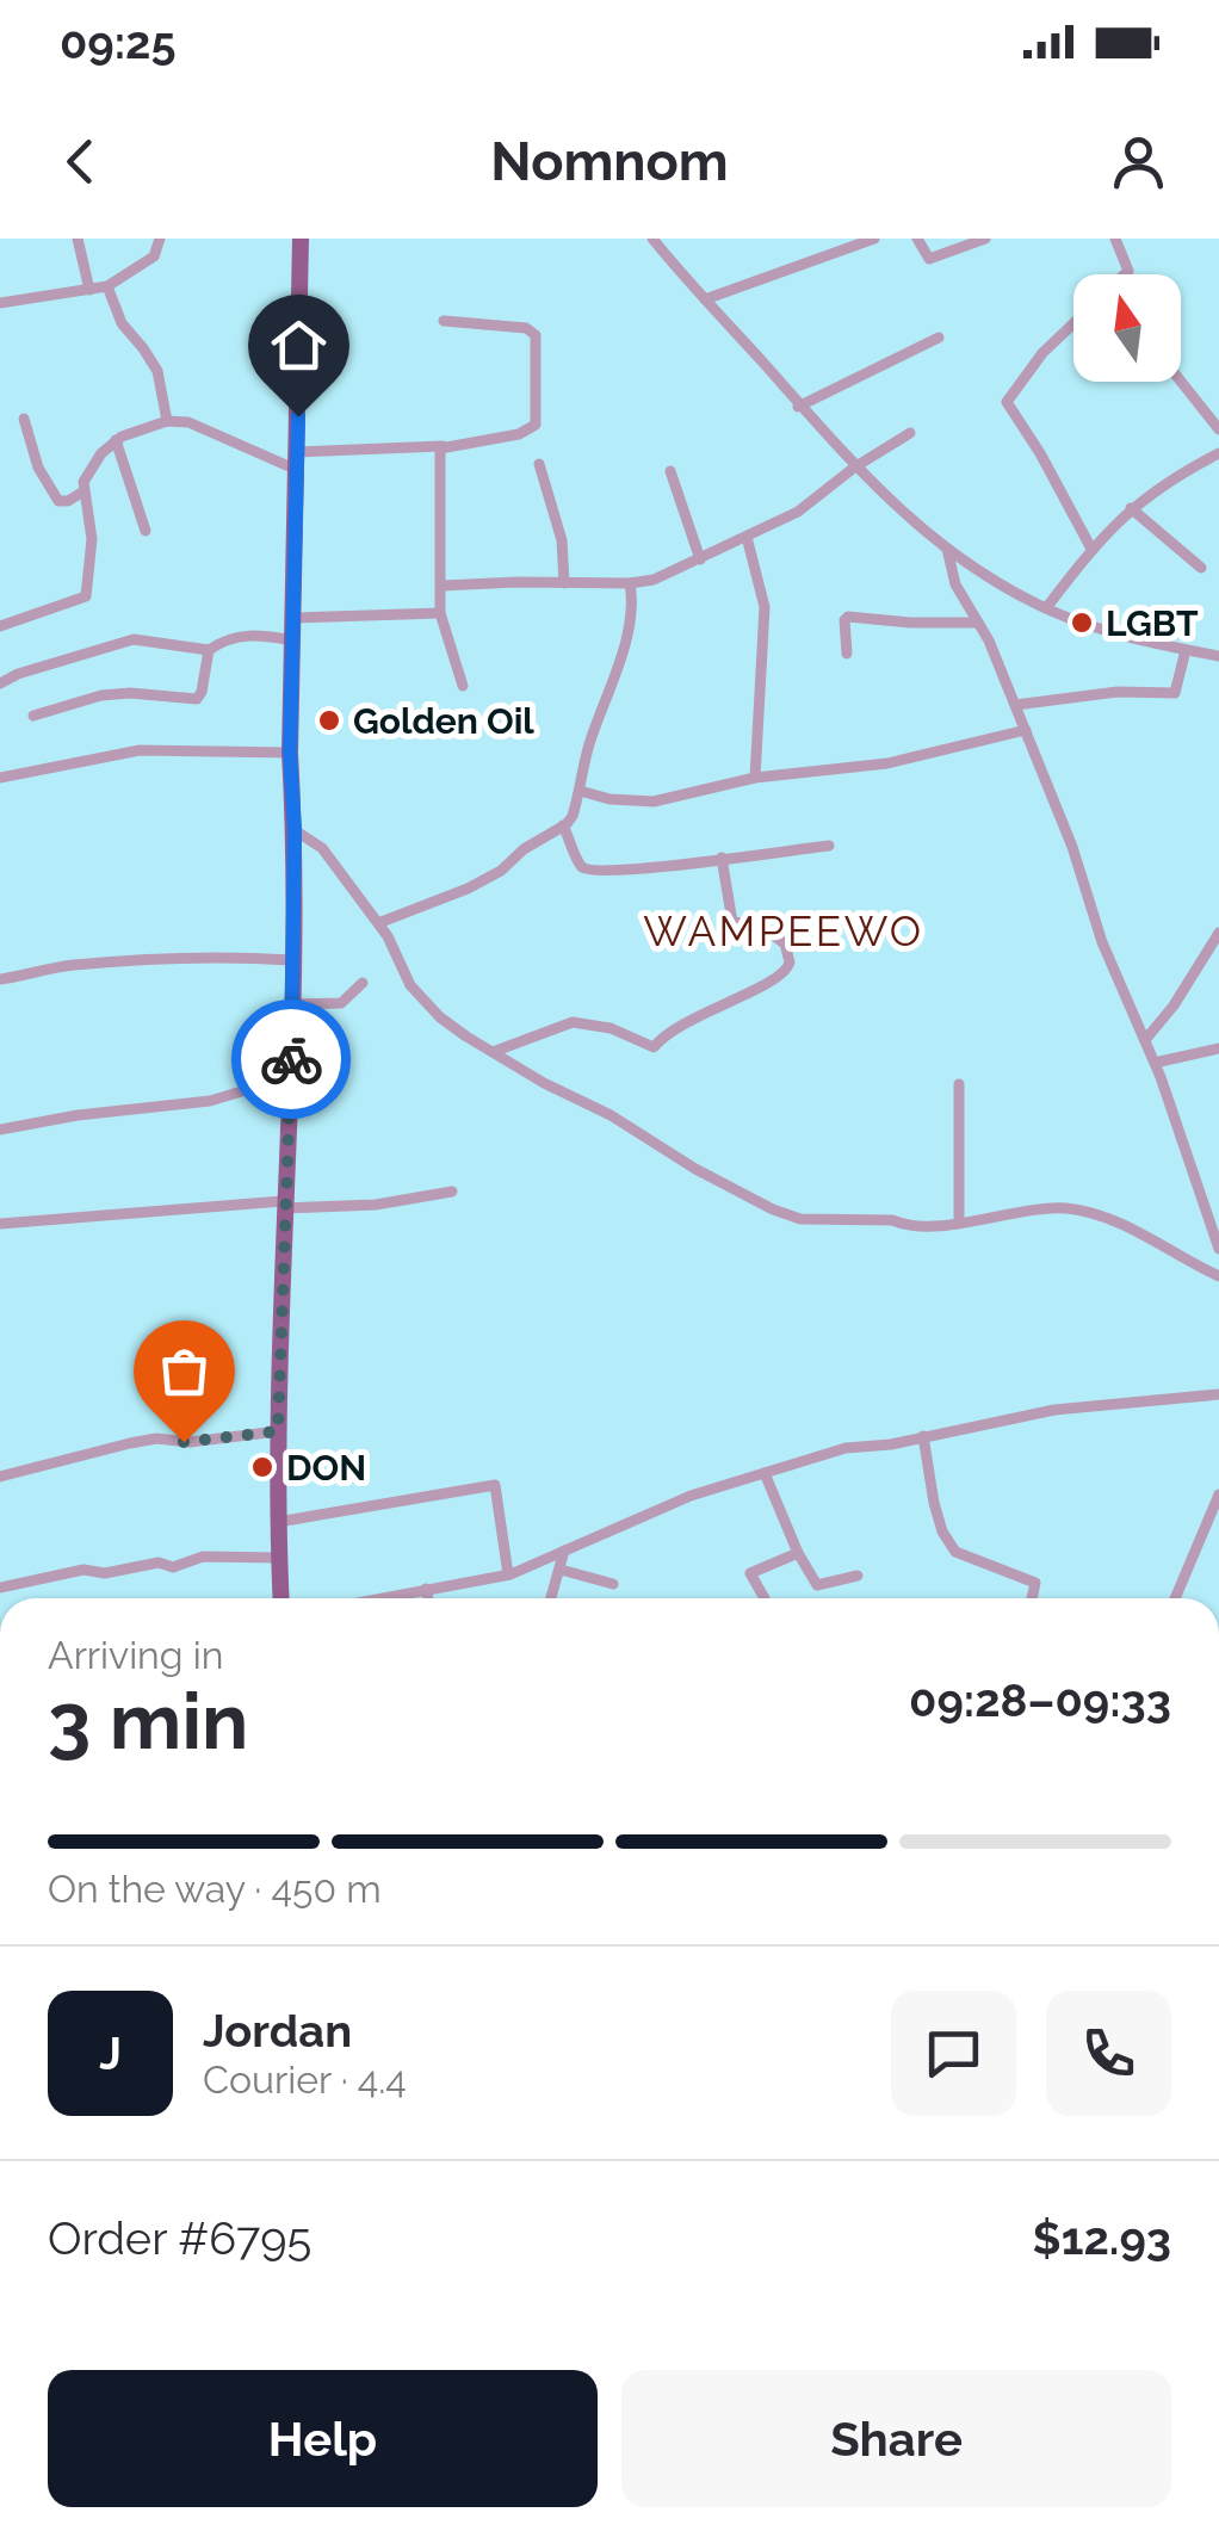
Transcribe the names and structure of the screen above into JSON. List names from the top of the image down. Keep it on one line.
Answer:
{"districts":["WAMPEEWO"],"places":["LGBT","Golden Oil","DON"],"north":"top","page":{"status":"09:25","header":"Nomnom","heading":["3 min","Arriving in","09:28–09:33"],"panel":["Jordan","Courier · 4.4","Order #6795","$12.93"],"bar":"On the way · 450 m","round":"J","buttons":["Help","Share"]}}
